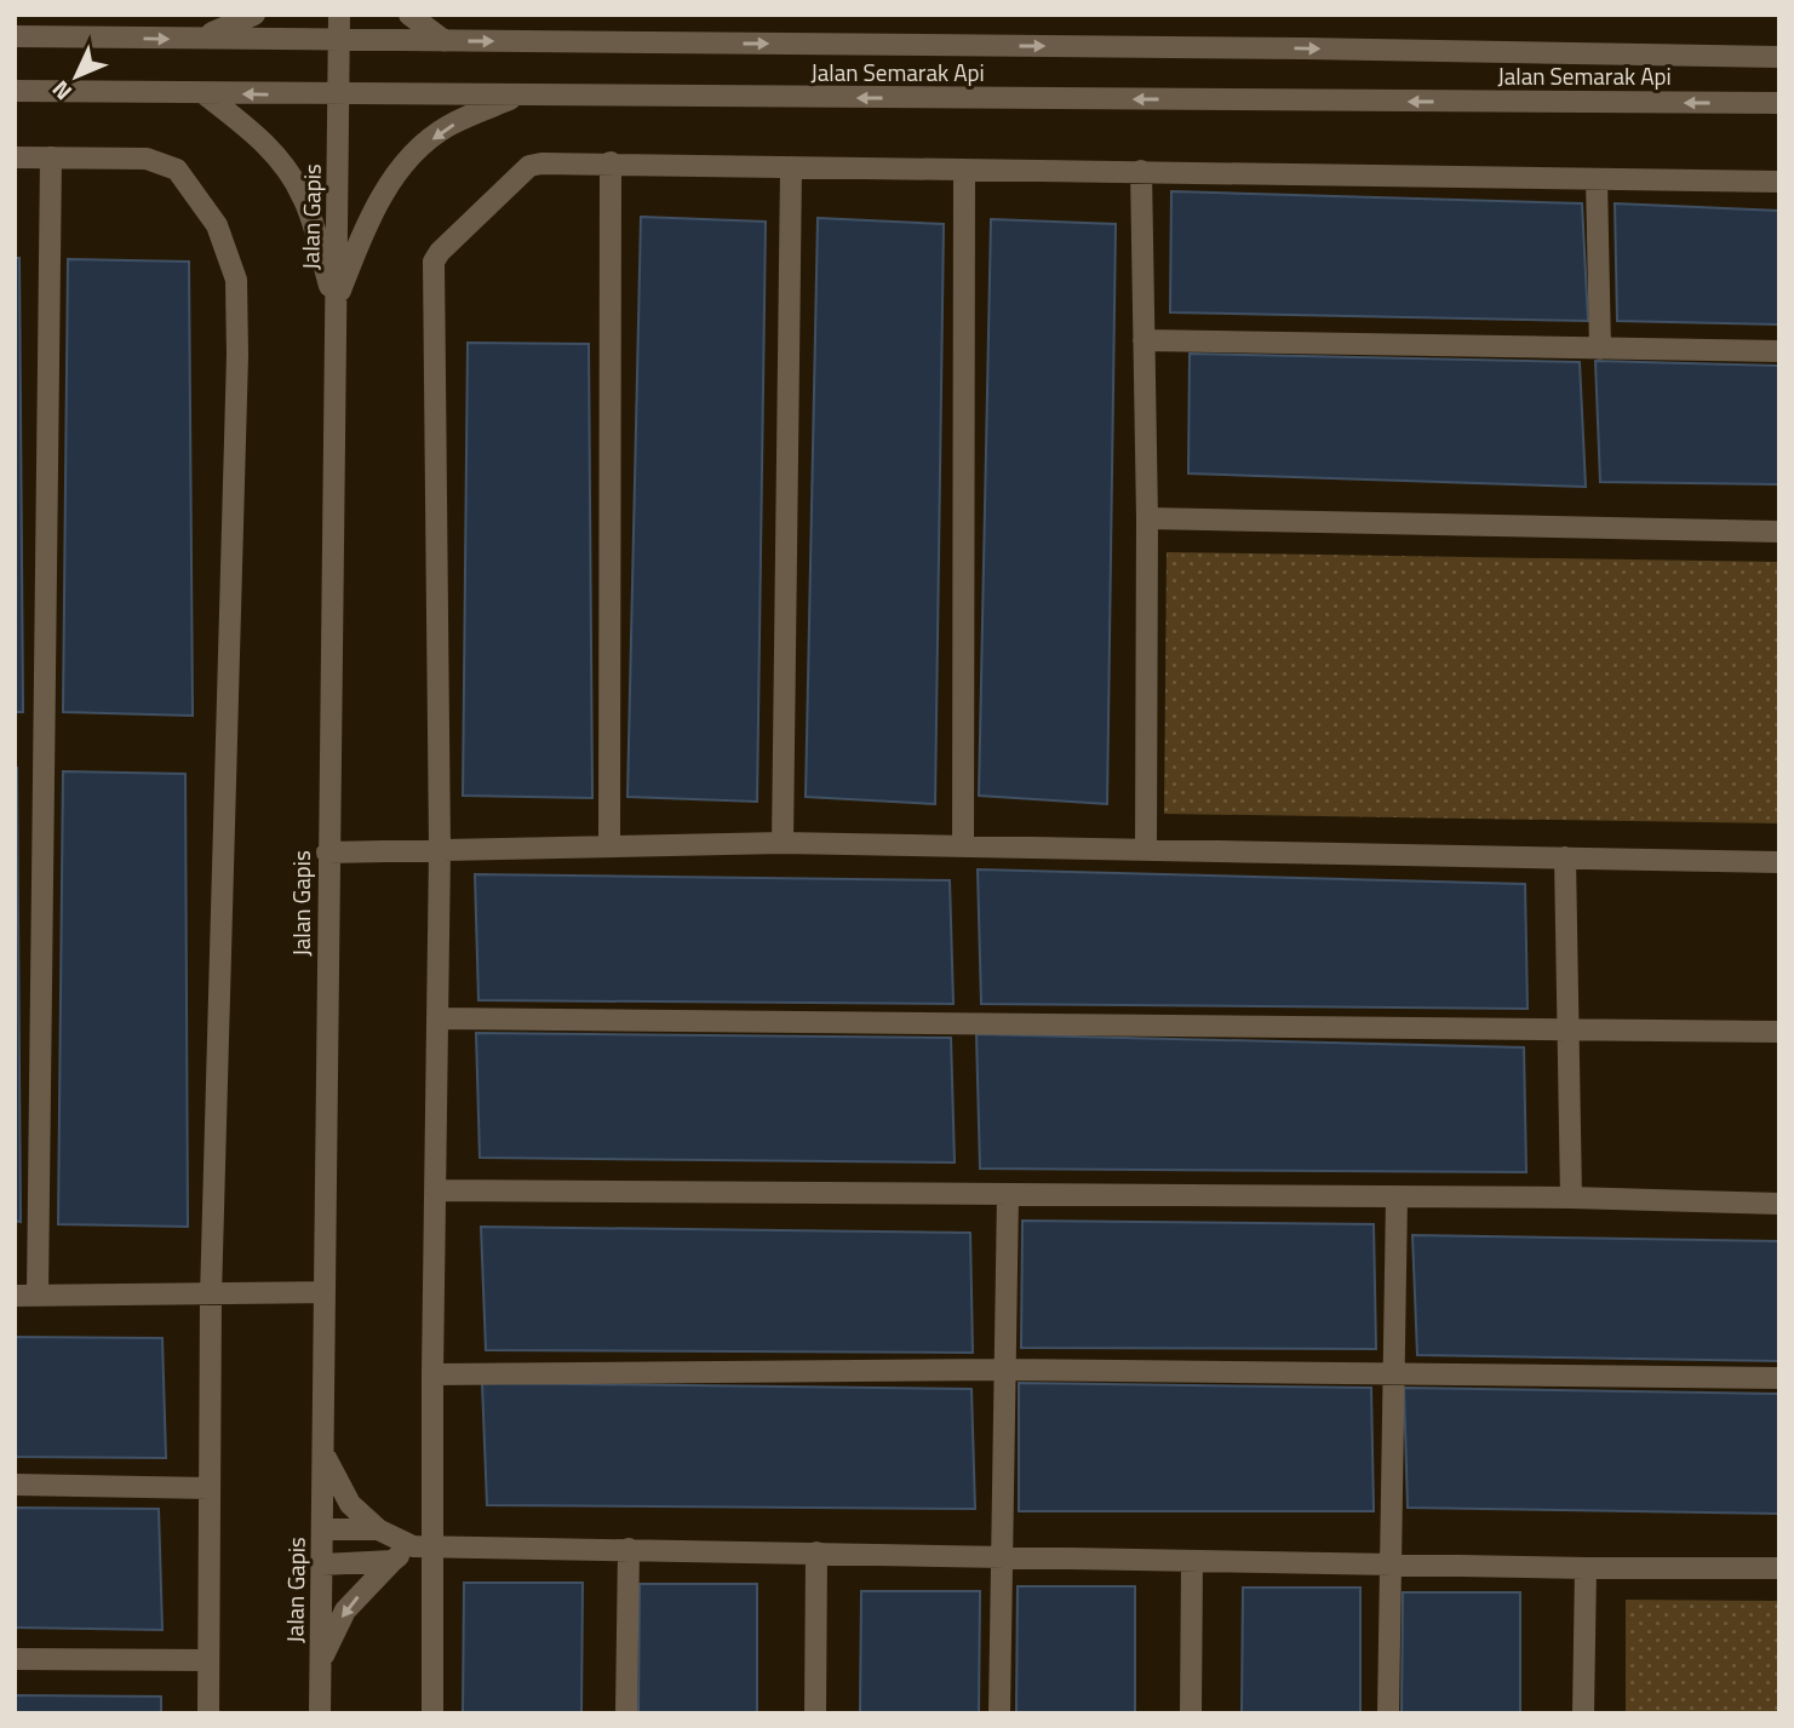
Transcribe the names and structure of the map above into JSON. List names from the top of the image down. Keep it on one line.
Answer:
{"streets":{"street":["Jalan Semarak Api","Jalan Gapis"]},"crossings":[["Jalan Semarak Api","Jalan Gapis"]],"north":"bottom left"}
